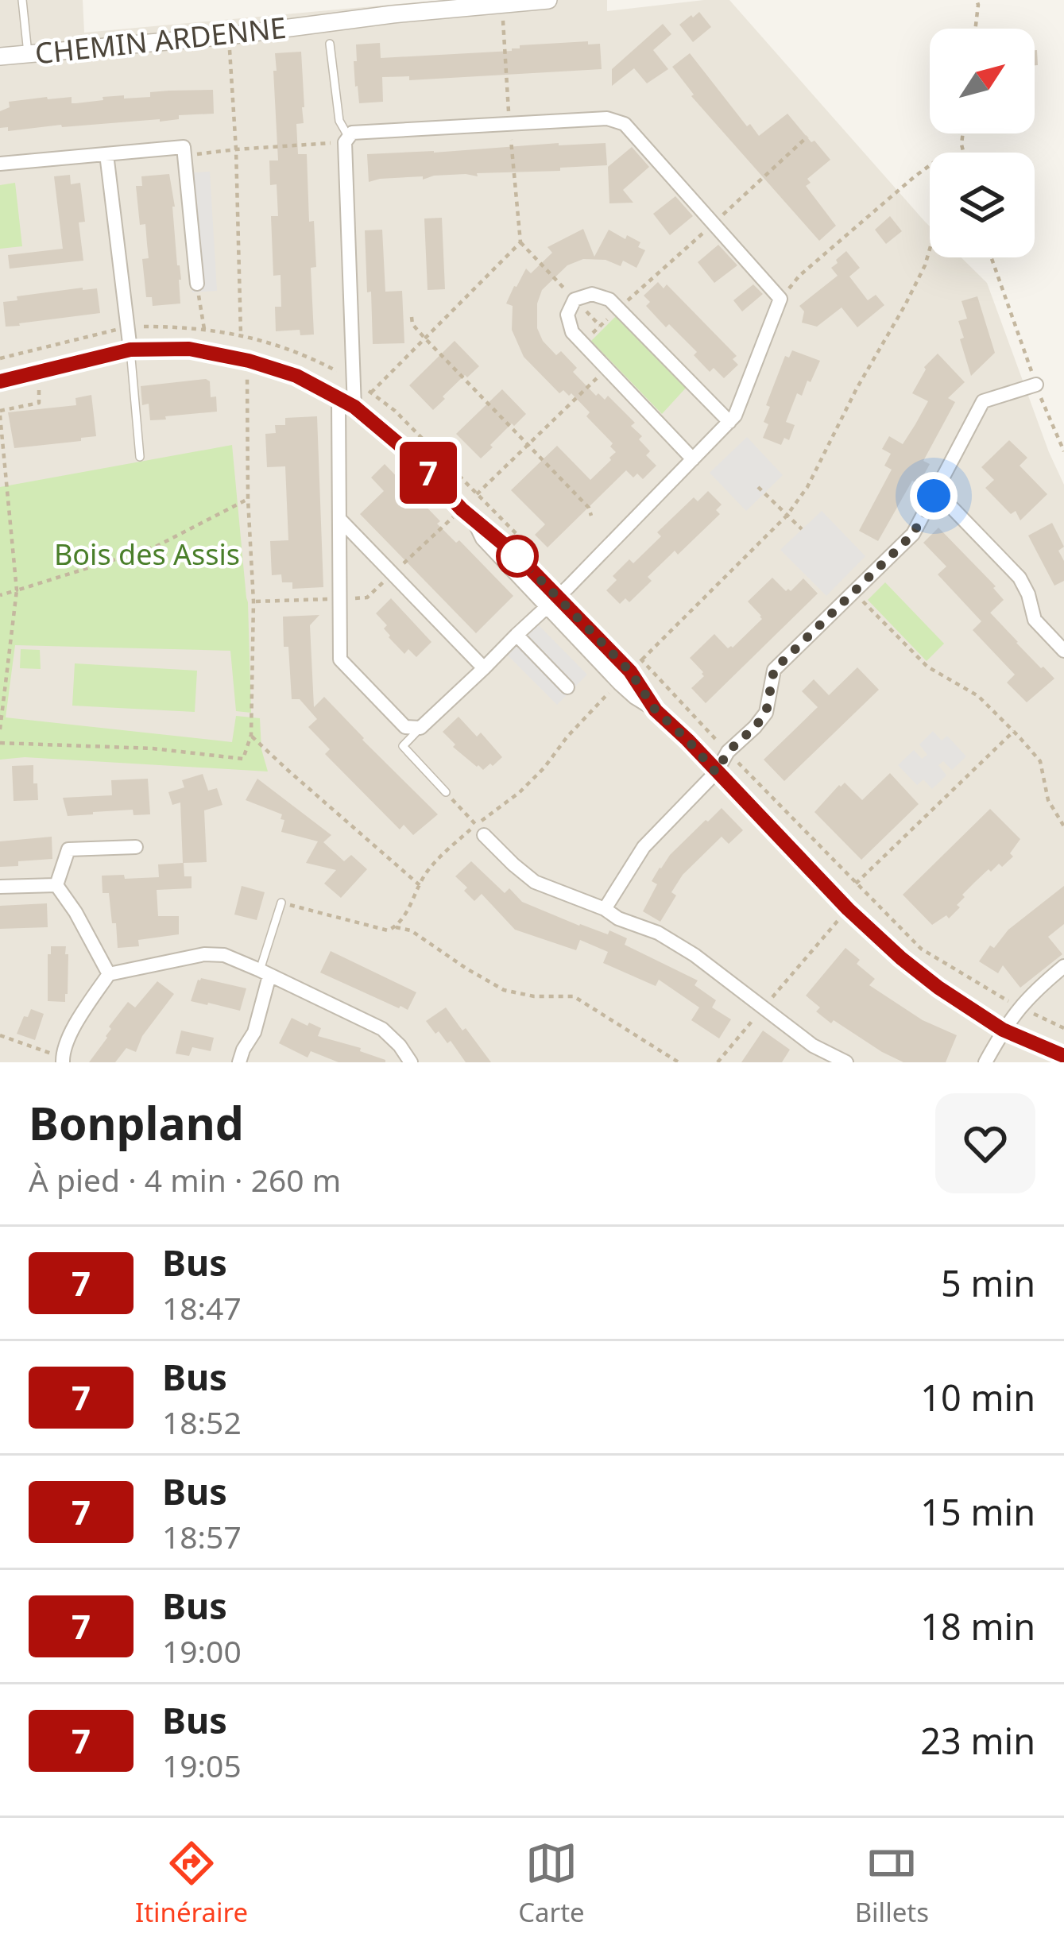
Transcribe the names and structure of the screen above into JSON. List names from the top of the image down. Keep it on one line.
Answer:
{"streets":{"street":["CHEMIN ARDENNE"]},"parks":["Bois des Assis"],"lines":["bus line 7"],"north":"top right","page":{"on_map":"7","heading":["Bonpland","À pied · 4 min · 260 m"],"list":[{"mark":"7","name":"Bus","note":"18:47","value":"5 min"},{"mark":"7","name":"Bus","note":"18:52","value":"10 min"},{"mark":"7","name":"Bus","note":"18:57","value":"15 min"},{"mark":"7","name":"Bus","note":"19:00","value":"18 min"},{"mark":"7","name":"Bus","note":"19:05","value":"23 min"}],"tabs":["Itinéraire","Carte","Billets"]}}
